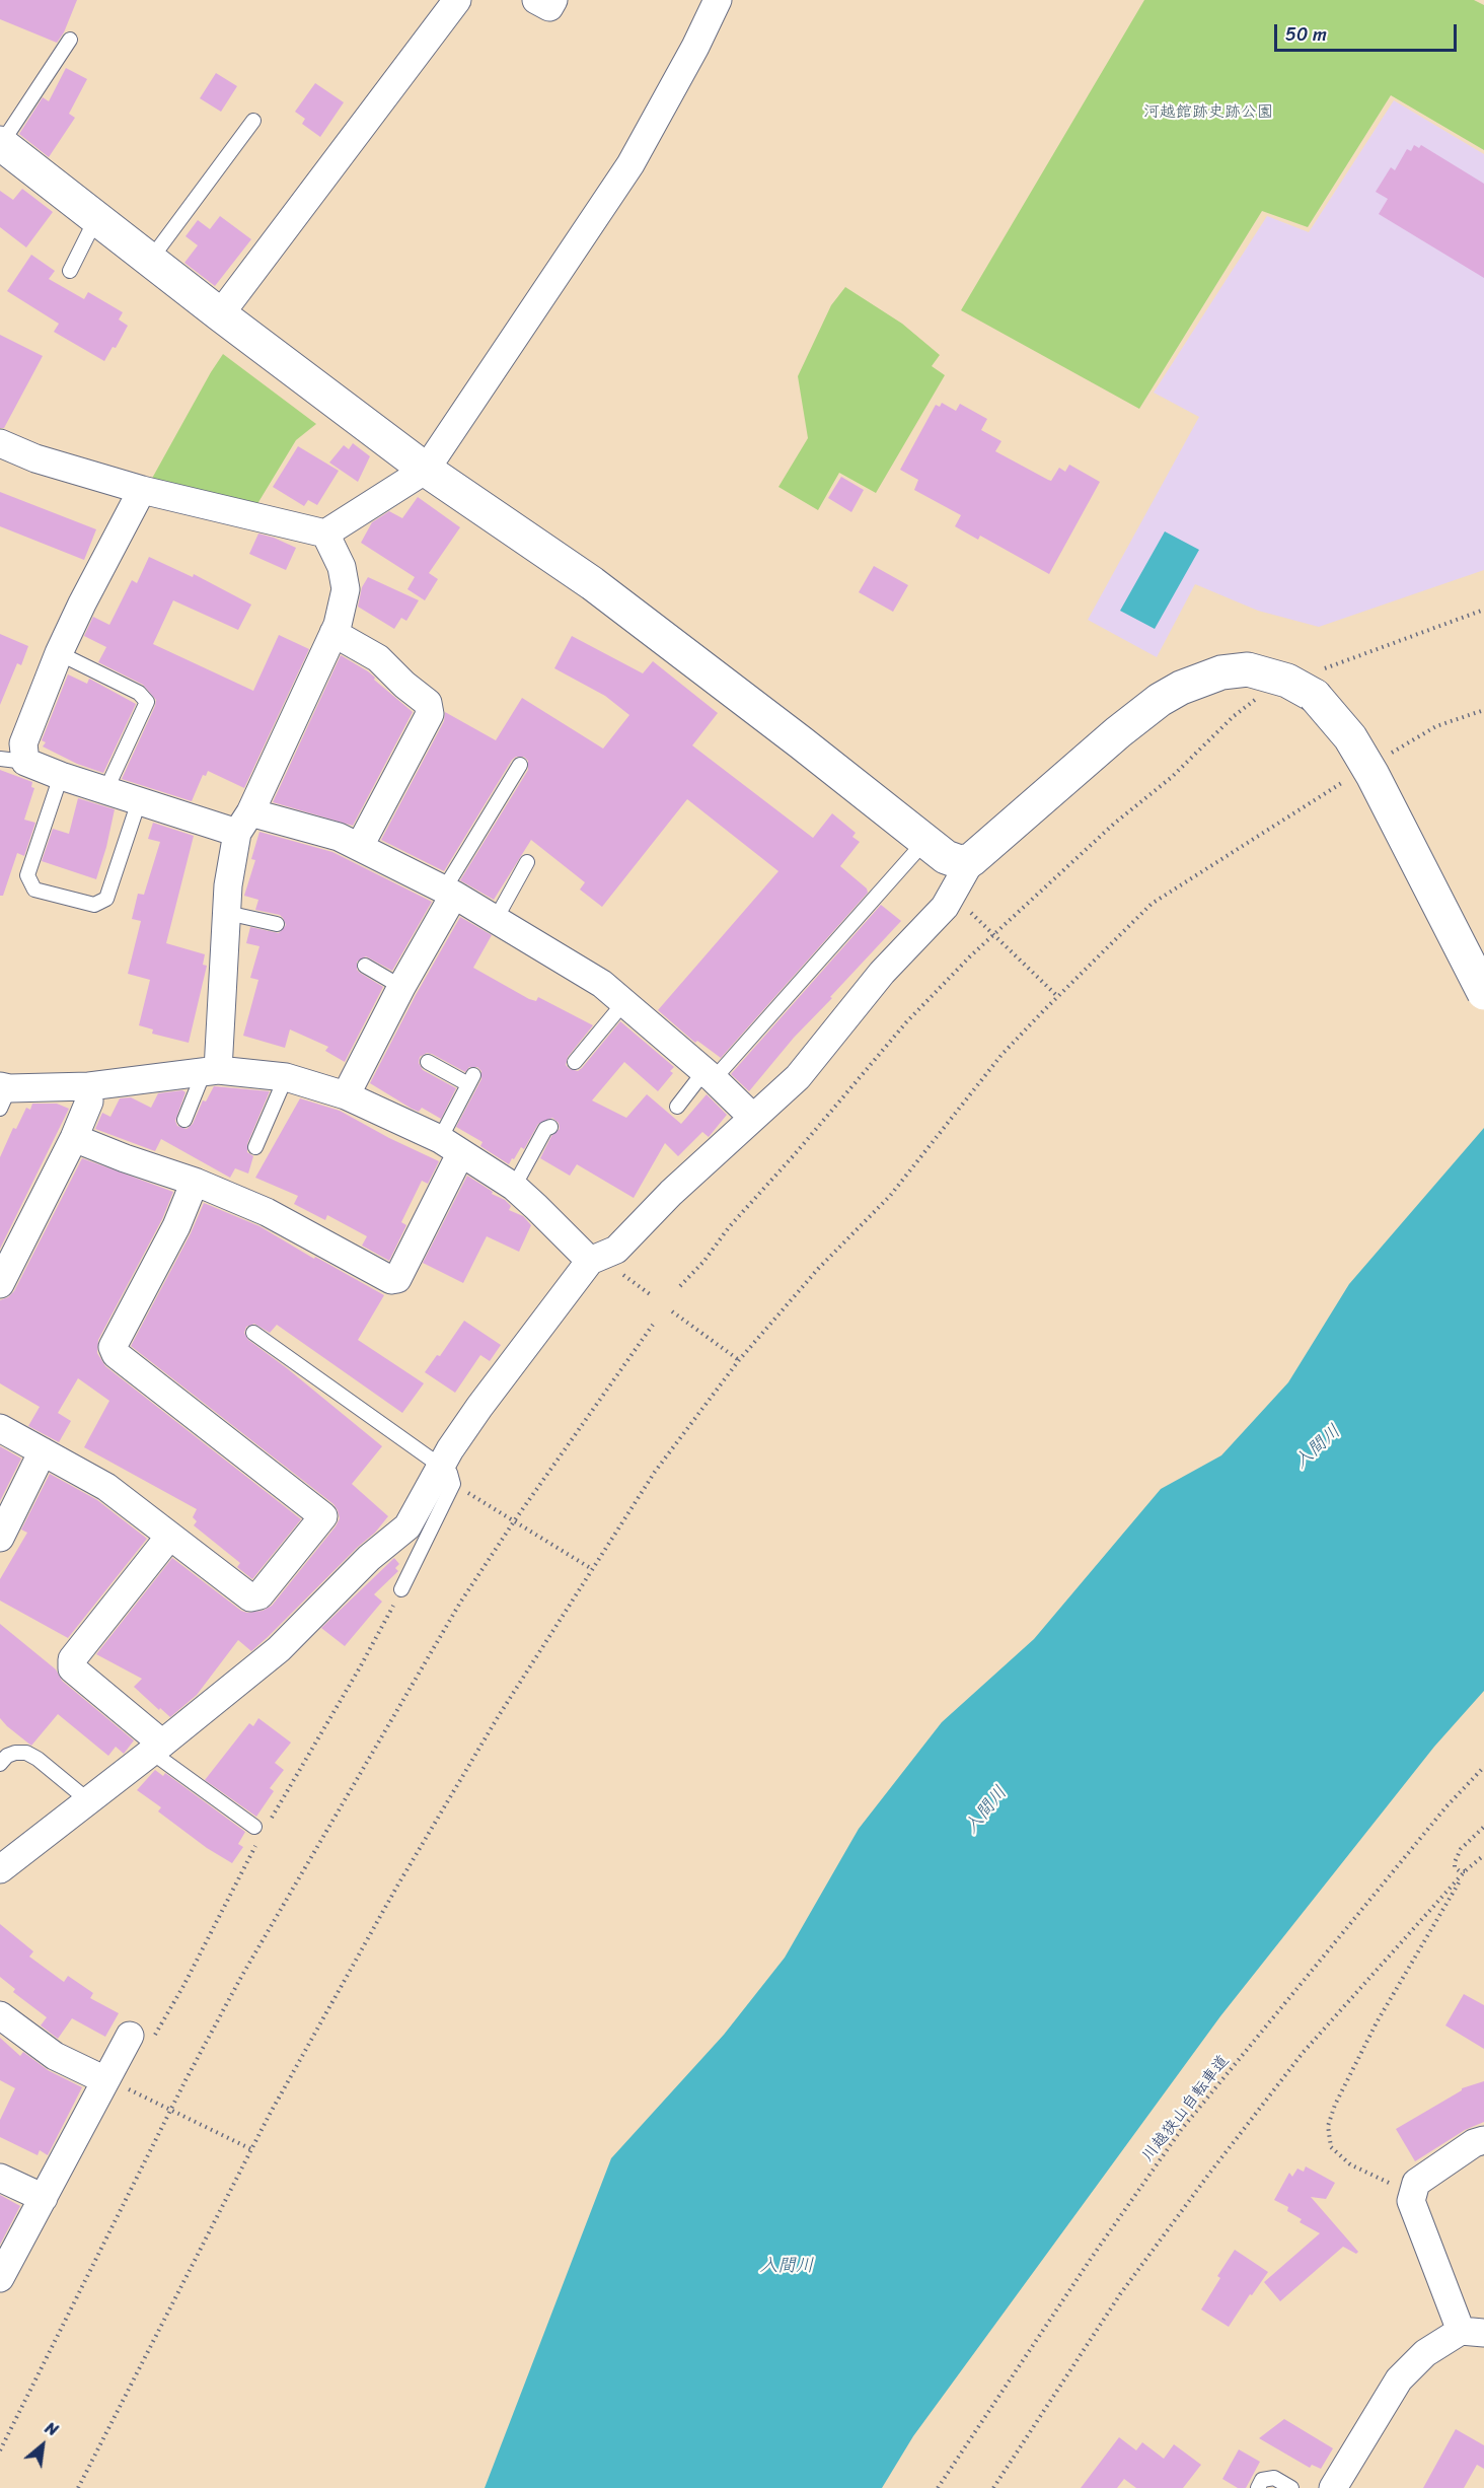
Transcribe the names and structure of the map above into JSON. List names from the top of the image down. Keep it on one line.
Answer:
{"streets":{"path":["川越狭山自転車道"]},"water":["入間川"],"parks":["河越館跡史跡公園"],"scale_bar":"50 m","north":"top right"}
